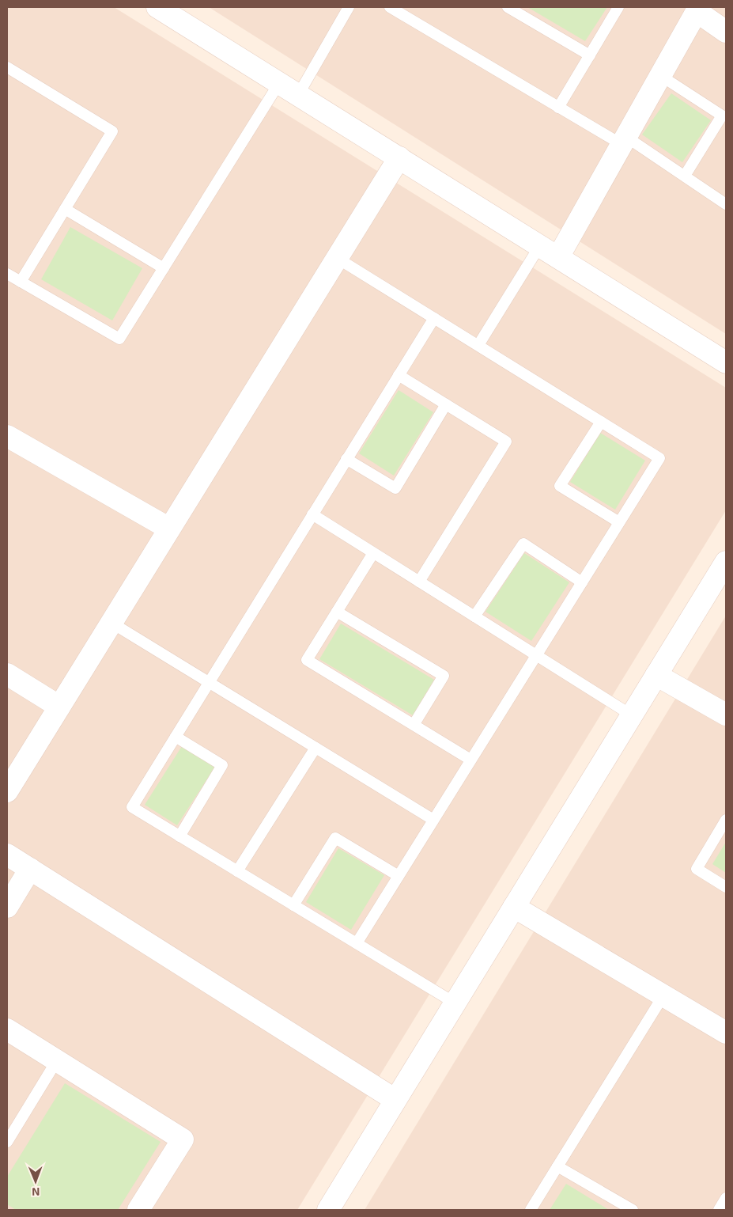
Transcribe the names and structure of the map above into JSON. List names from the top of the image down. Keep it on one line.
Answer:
{"north":"bottom"}
